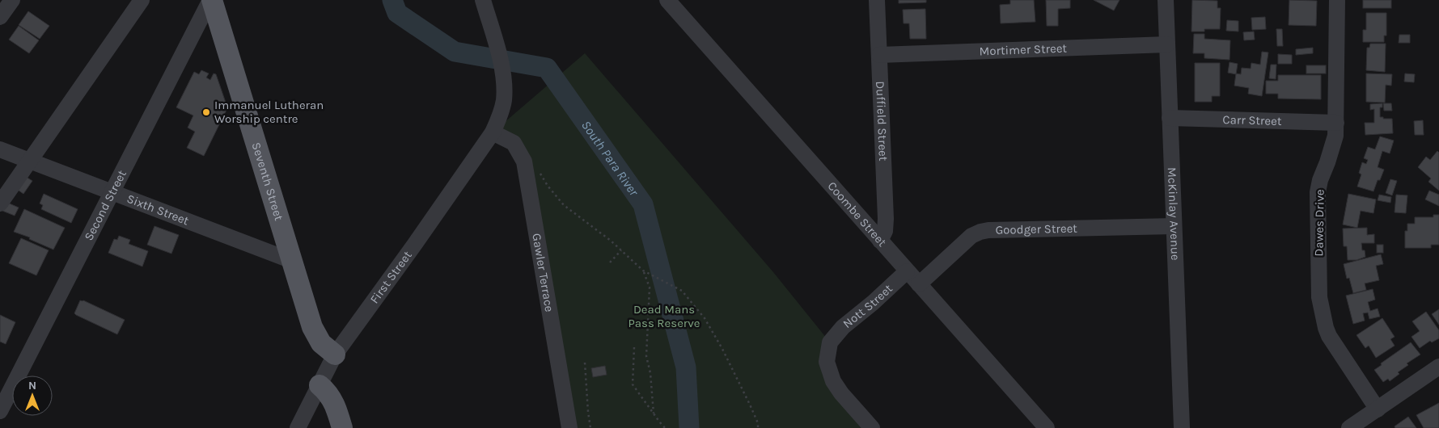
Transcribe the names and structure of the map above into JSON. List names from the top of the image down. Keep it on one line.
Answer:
{"streets":{"main road":["Seventh Street"],"street":["Mortimer Street","Carr Street","Duffield Street","Second Street","Sixth Street","Coombe Street","McKinlay Avenue","Dawes Drive","Goodger Street","Gawler Terrace","First Street","Nott Street"]},"crossings":[["Mortimer Street","Duffield Street"],["Mortimer Street","McKinlay Avenue"],["Carr Street","McKinlay Avenue"],["Carr Street","Dawes Drive"],["Duffield Street","Coombe Street"],["Seventh Street","Second Street"],["Seventh Street","Sixth Street"],["Seventh Street","First Street"],["Second Street","Sixth Street"],["Coombe Street","Goodger Street"],["Coombe Street","Nott Street"],["McKinlay Avenue","Goodger Street"],["Gawler Terrace","First Street"]],"water":["South Para River"],"parks":["Dead Mans Pass Reserve"],"places":["Immanuel Lutheran Worship centre"],"north":"top"}
